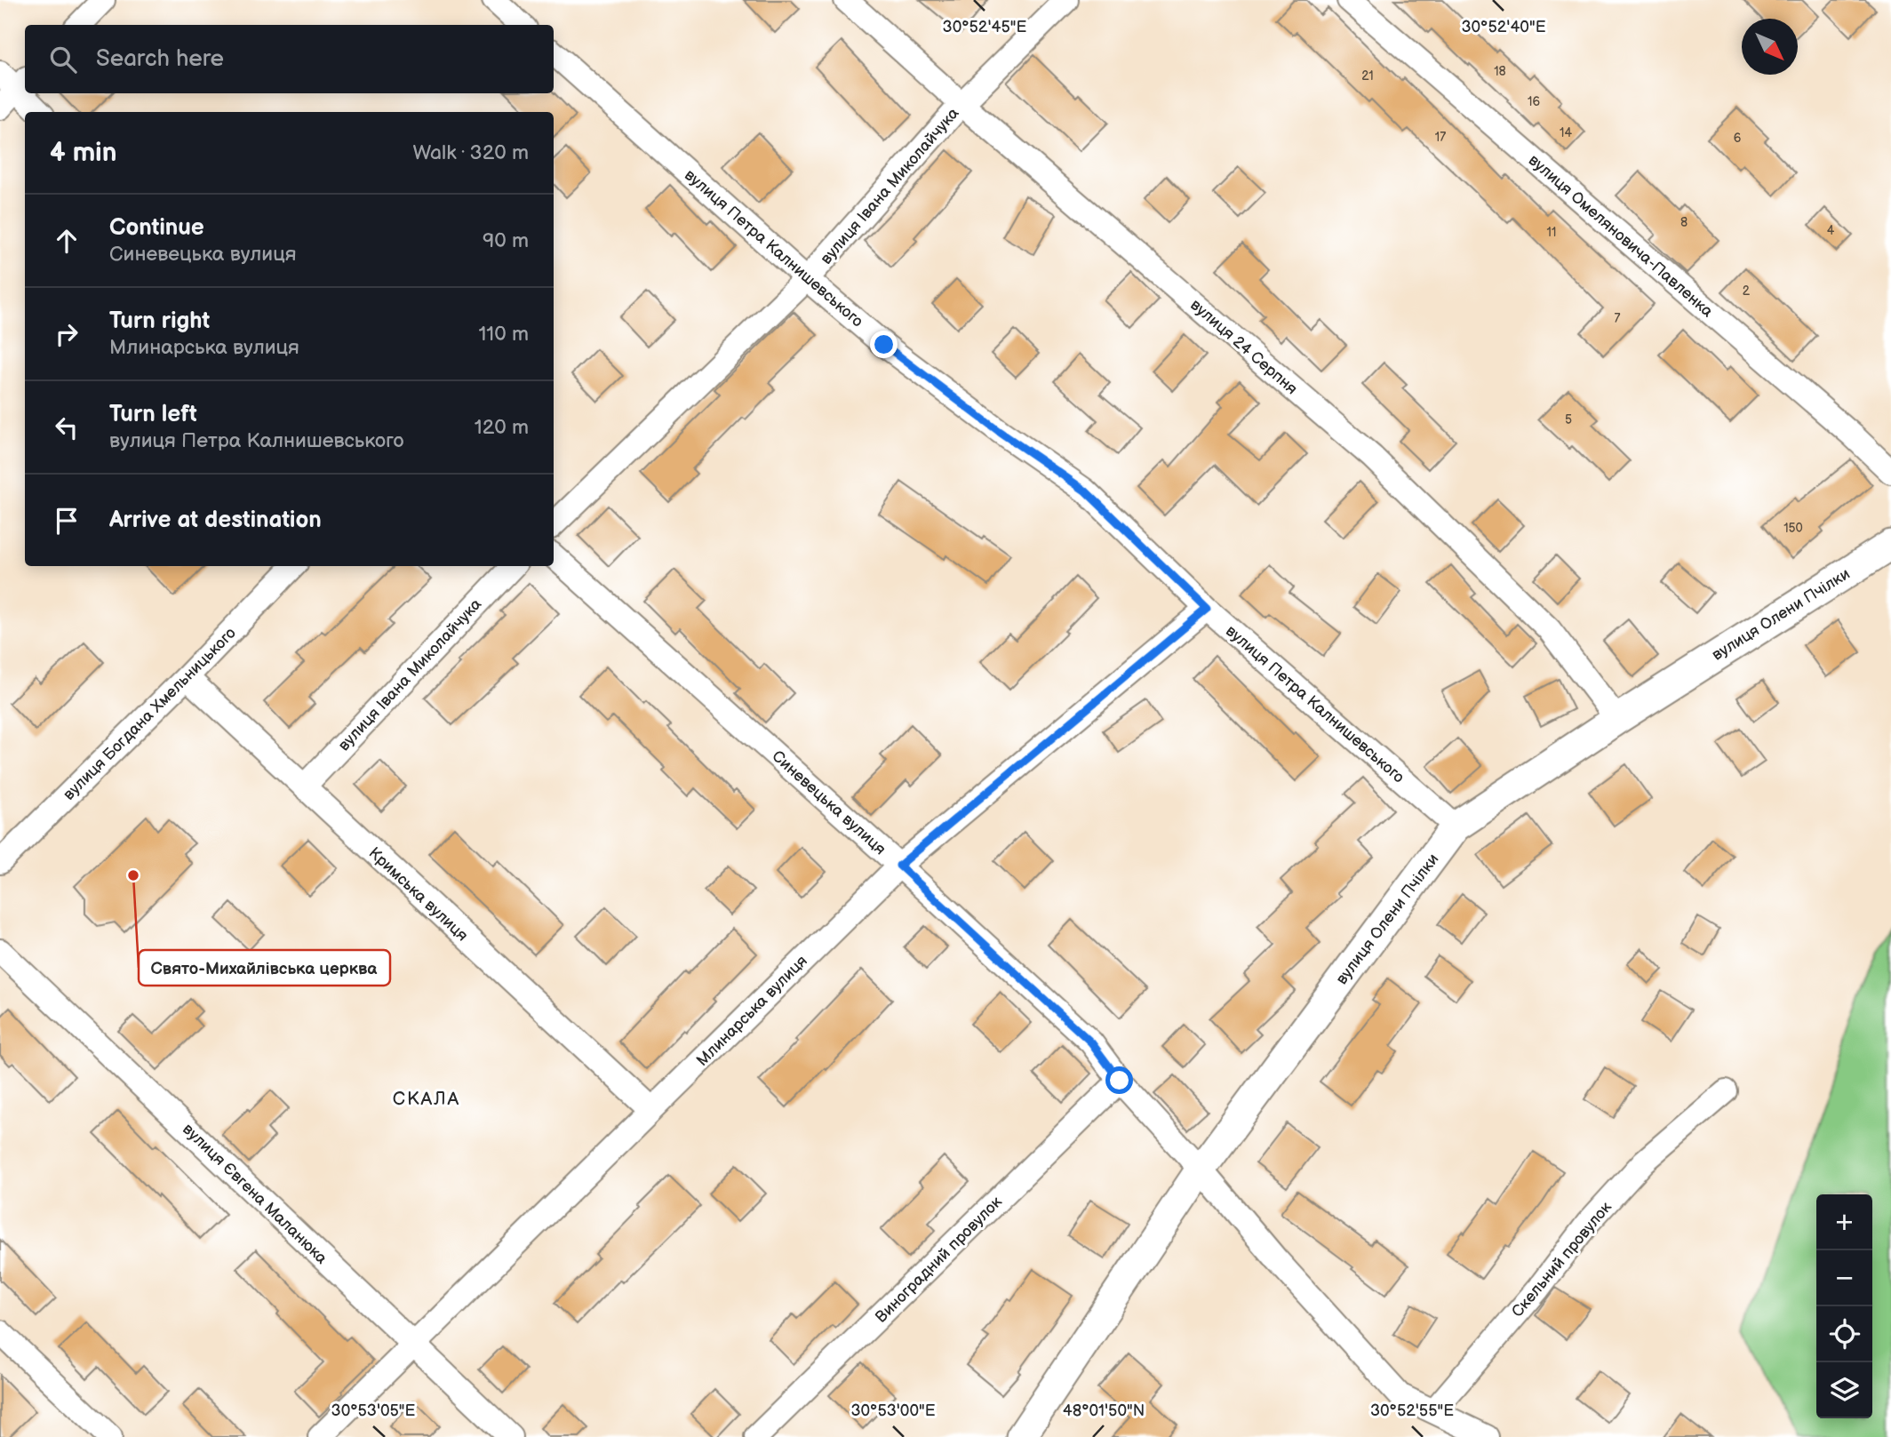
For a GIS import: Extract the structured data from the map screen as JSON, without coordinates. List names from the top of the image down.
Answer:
{
  "streets": {
    "street": [
      "вулиця Івана Миколайчука",
      "вулиця Омеляновича-Павленка",
      "вулиця Петра Калнишевського",
      "вулиця 24 Серпня",
      "вулиця Олени Пчілки",
      "вулиця Богдана Хмельницького",
      "Синевецька вулиця",
      "Кримська вулиця",
      "Млинарська вулиця",
      "вулиця Євгена Маланюка",
      "Виноградний провулок",
      "Скельний провулок"
    ]
  },
  "crossings": [
    ["вулиця Івана Миколайчука", "вулиця Петра Калнишевського"],
    ["вулиця Івана Миколайчука", "вулиця 24 Серпня"],
    ["вулиця Івана Миколайчука", "Кримська вулиця"],
    ["вулиця Петра Калнишевського", "вулиця Олени Пчілки"],
    ["вулиця Петра Калнишевського", "Млинарська вулиця"],
    ["вулиця 24 Серпня", "вулиця Олени Пчілки"],
    ["вулиця Олени Пчілки", "Синевецька вулиця"],
    ["вулиця Богдана Хмельницького", "Кримська вулиця"],
    ["Синевецька вулиця", "Млинарська вулиця"],
    ["Синевецька вулиця", "Виноградний провулок"],
    ["Кримська вулиця", "Млинарська вулиця"],
    ["Млинарська вулиця", "вулиця Євгена Маланюка"]
  ],
  "districts": ["СКАЛА"],
  "places": ["Свято-Михайлівська церква"],
  "house_numbers": [
    "18",
    "21",
    "16",
    "14",
    "17",
    "6",
    "8",
    "4",
    "11",
    "2",
    "7",
    "5",
    "150"
  ],
  "north": "bottom right",
  "page": {
    "search": "Search here",
    "heading": ["4 min", "Walk · 320 m"],
    "list": [
      ["Continue", "Синевецька вулиця", "90 m"],
      ["Turn right", "Млинарська вулиця", "110 m"],
      ["Turn left", "вулиця Петра Калнишевського", "120 m"],
      "Arrive at destination"
    ],
    "map_buttons": ["+", "−"]
  },
  "coordinates": [
    "30°52'45\"E",
    "30°52'40\"E",
    "48°01'50\"N",
    "30°53'05\"E",
    "30°53'00\"E",
    "30°52'55\"E"
  ]
}
